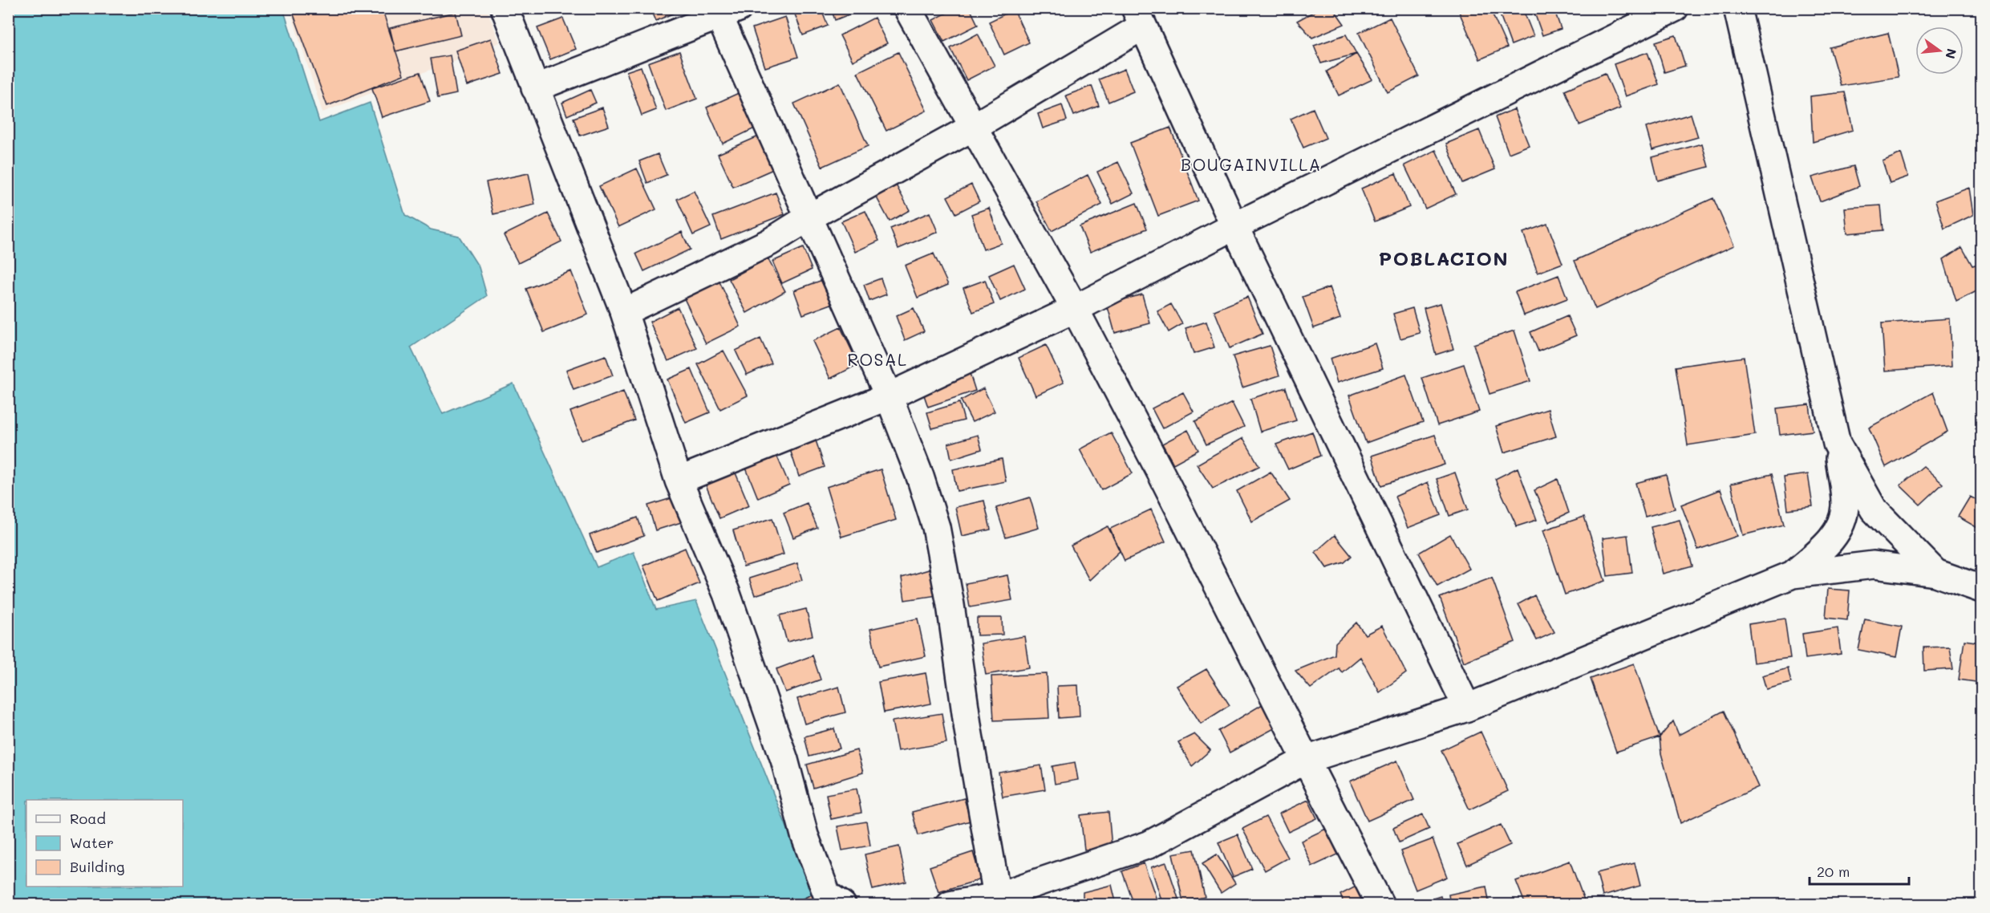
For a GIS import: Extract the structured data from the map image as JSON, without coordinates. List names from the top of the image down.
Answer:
{
  "districts": ["BOUGAINVILLA", "POBLACION", "ROSAL"],
  "legend": ["Road", "Water", "Building"],
  "scale_bar": "20 m",
  "north": "right"
}
